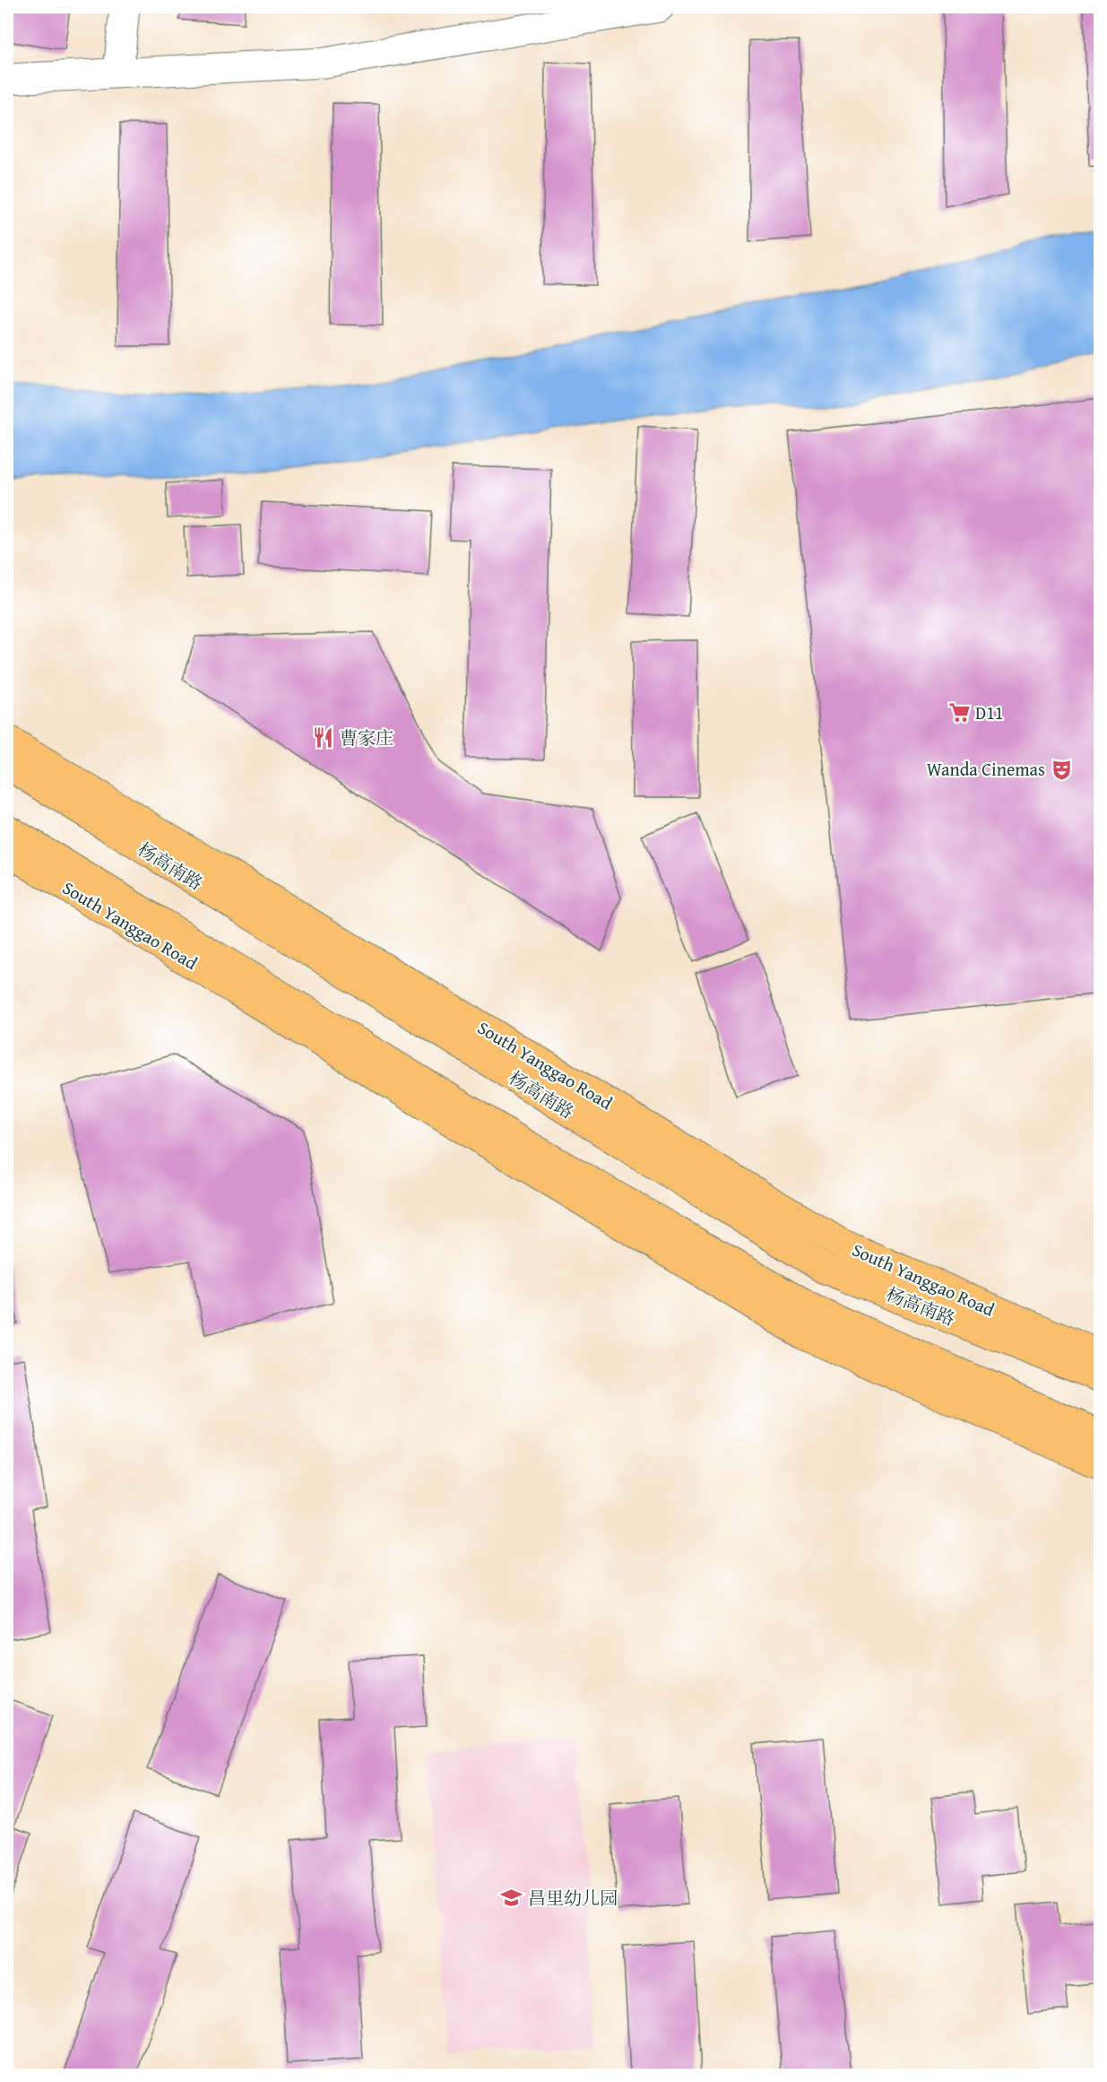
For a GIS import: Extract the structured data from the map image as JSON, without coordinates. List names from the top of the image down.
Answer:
{
  "streets": {
    "main road": ["杨高南路", "South Yanggao Road"]
  },
  "places": {
    "supermarket": ["D11"],
    "restaurant": ["曹家庄"],
    "theatre": ["Wanda Cinemas"],
    "school or university": ["昌里幼儿园"]
  }
}
